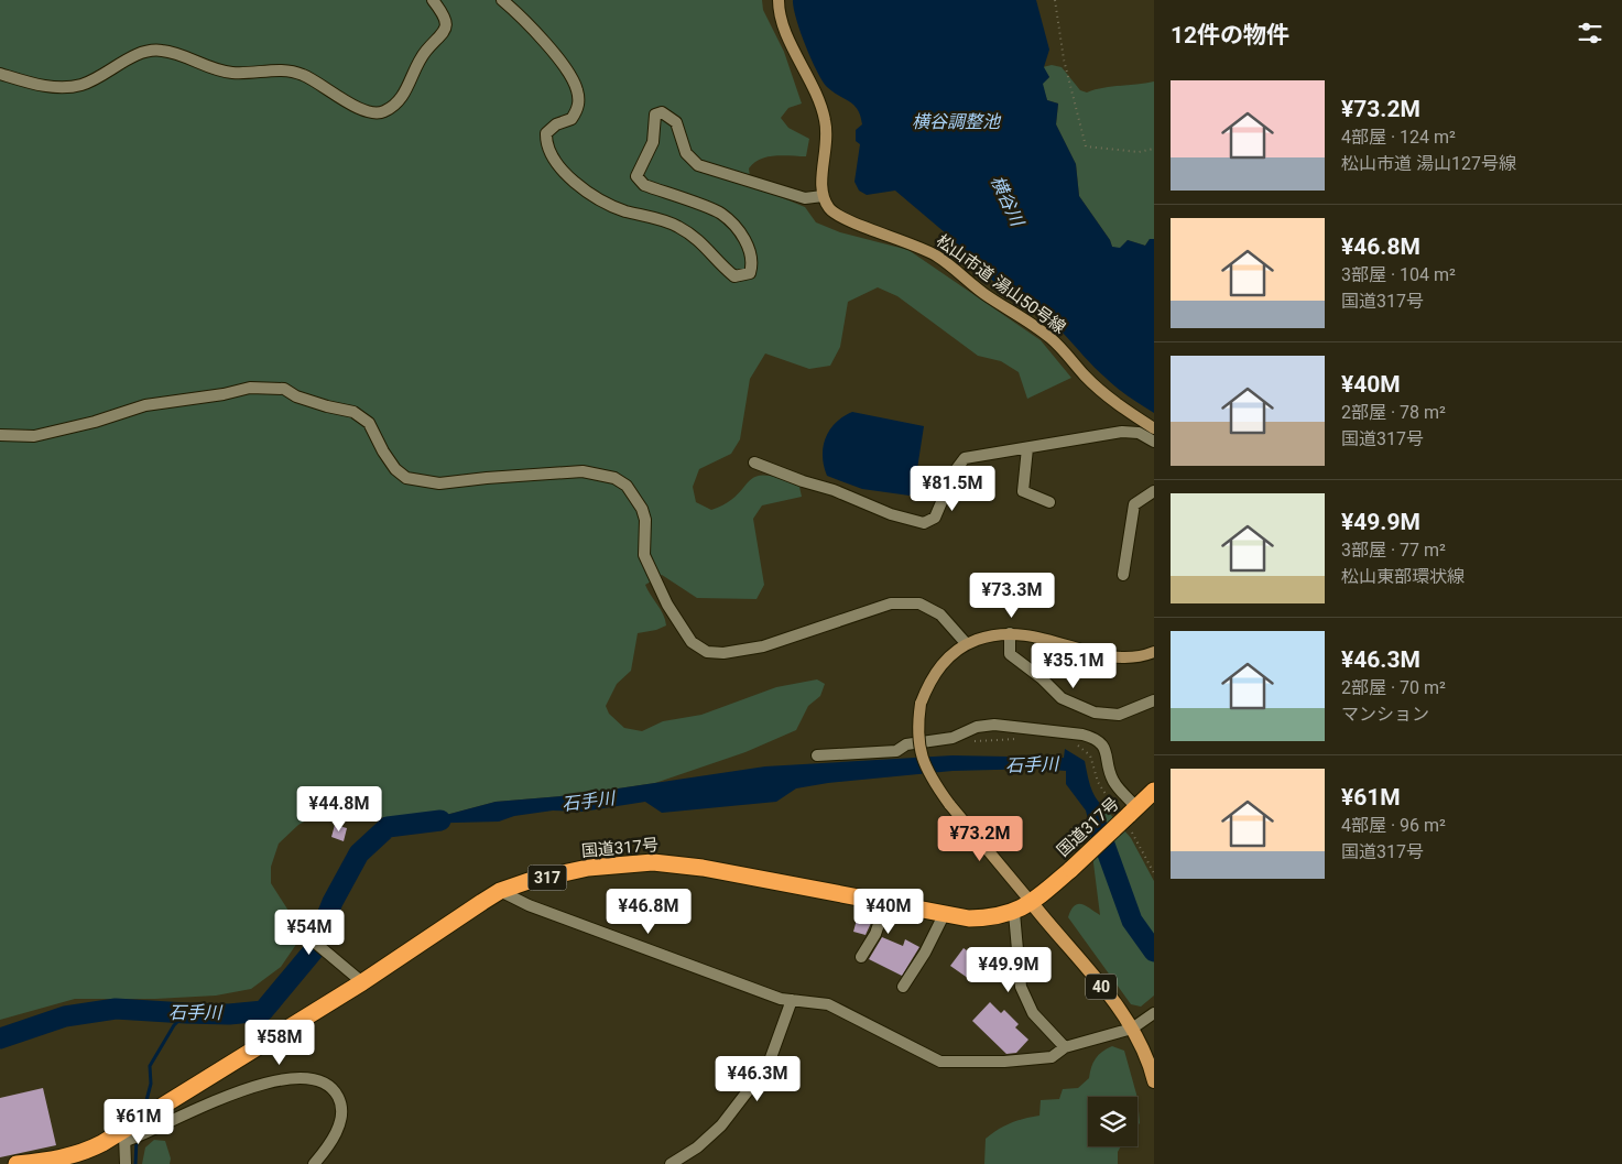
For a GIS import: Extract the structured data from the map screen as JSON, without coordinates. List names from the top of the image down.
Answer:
{
  "streets": {
    "highway": ["国道317号", "317"],
    "main road": ["40"],
    "street": ["松山市道 湯山50号線"]
  },
  "crossings": [
    ["国道317号", "40"]
  ],
  "water": ["横谷調整池", "横谷川", "石手川"],
  "page": {
    "heading": "12件の物件",
    "list": [
      {
        "name": "¥73.2M",
        "note": "4部屋 · 124 m² · 松山市道 湯山127号線"
      },
      {
        "name": "¥46.8M",
        "note": "3部屋 · 104 m² · 国道317号"
      },
      {
        "name": "¥40M",
        "note": "2部屋 · 78 m² · 国道317号"
      },
      {
        "name": "¥49.9M",
        "note": "3部屋 · 77 m² · 松山東部環状線"
      },
      {
        "name": "¥46.3M",
        "note": "2部屋 · 70 m² · マンション"
      },
      {
        "name": "¥61M",
        "note": "4部屋 · 96 m² · 国道317号"
      }
    ],
    "price": [
      "¥81.5M",
      "¥73.3M",
      "¥35.1M",
      "¥44.8M",
      "¥73.2M",
      "¥46.8M",
      "¥40M",
      "¥54M",
      "¥49.9M",
      "¥58M",
      "¥46.3M",
      "¥61M"
    ]
  }
}
